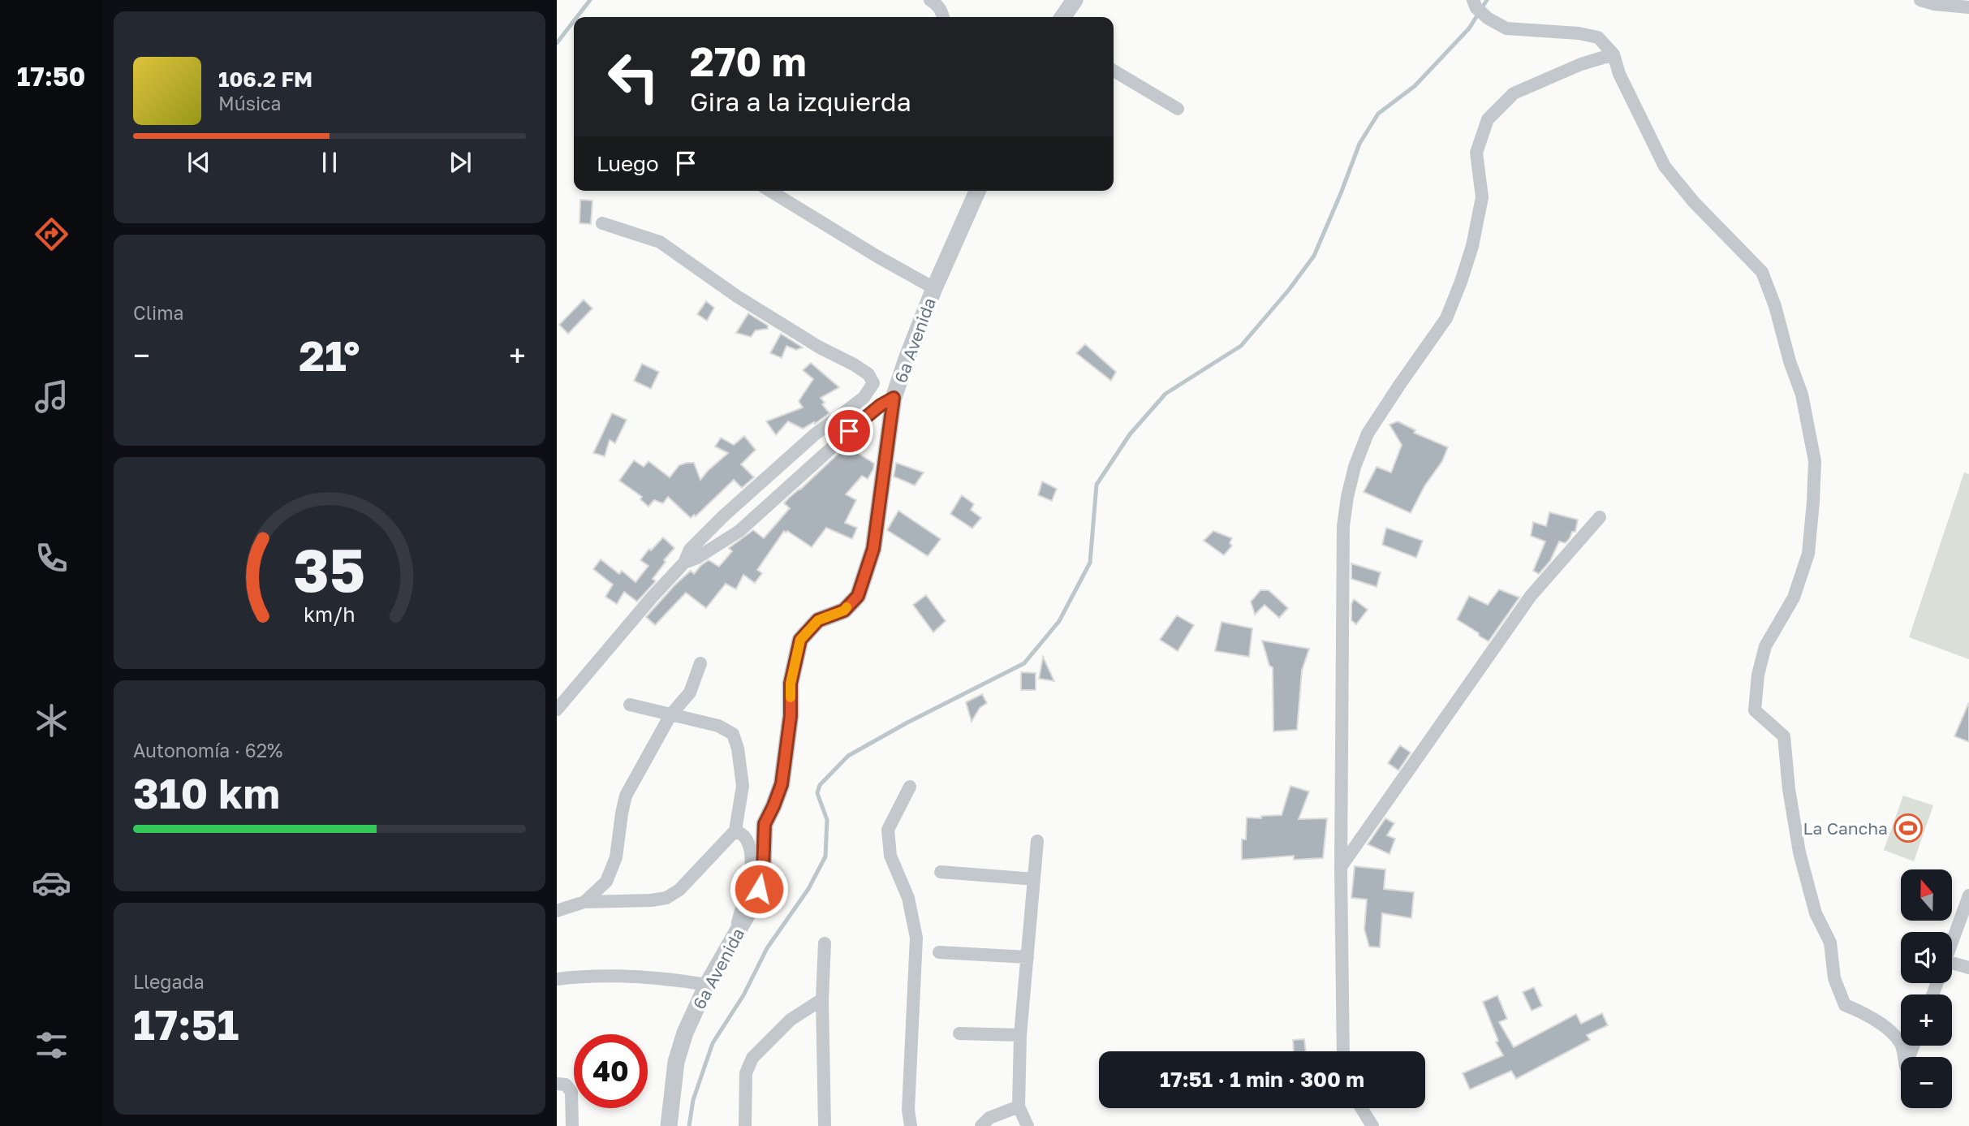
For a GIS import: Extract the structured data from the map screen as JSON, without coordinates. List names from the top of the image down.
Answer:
{
  "streets": {
    "street": ["6a Avenida"]
  },
  "places": {
    "sports": ["La Cancha"]
  },
  "north": "top",
  "page": {
    "tabs": "17:50",
    "turn": ["270 m", "Gira a la izquierda"],
    "song": ["106.2 FM", "Música"],
    "then": "Luego",
    "tile": [
      "Clima",
      ["Autonomía · 62%", "310 km"],
      ["Llegada", "17:51"]
    ],
    "heat": ["−", "21°", "+"],
    "map_buttons": ["+", "−"],
    "limit": "40",
    "trip": "17:51 · 1 min · 300 m",
    "gauge": ["35", "km/h"]
  }
}
